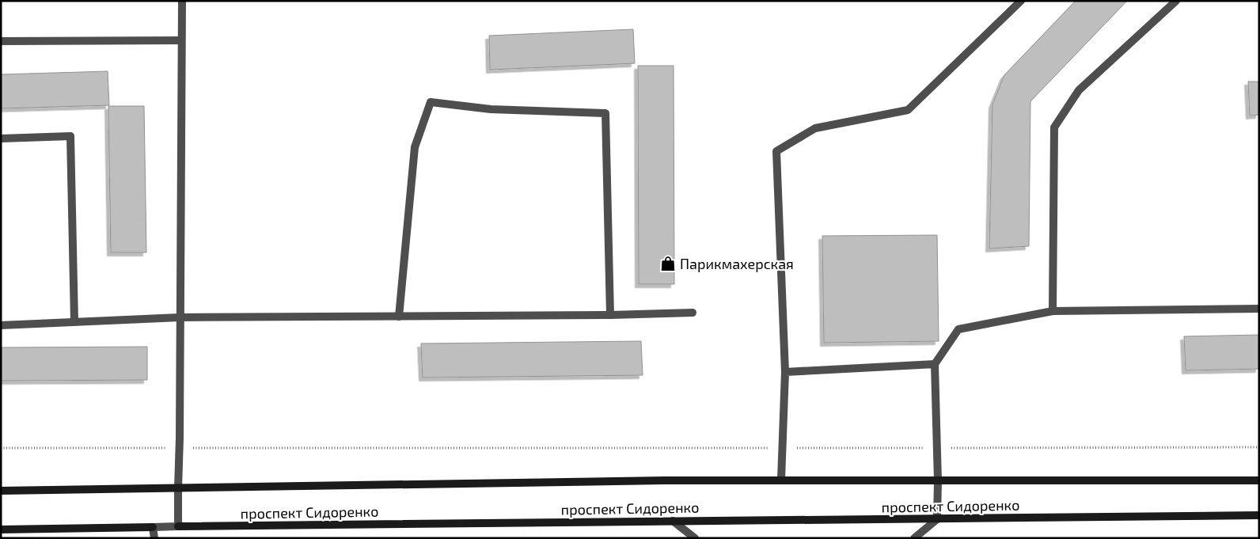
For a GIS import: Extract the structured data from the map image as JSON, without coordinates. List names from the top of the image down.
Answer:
{
  "streets": {
    "main road": ["проспект Сидоренко"]
  },
  "places": {
    "shop": ["Парикмахерская"]
  }
}
